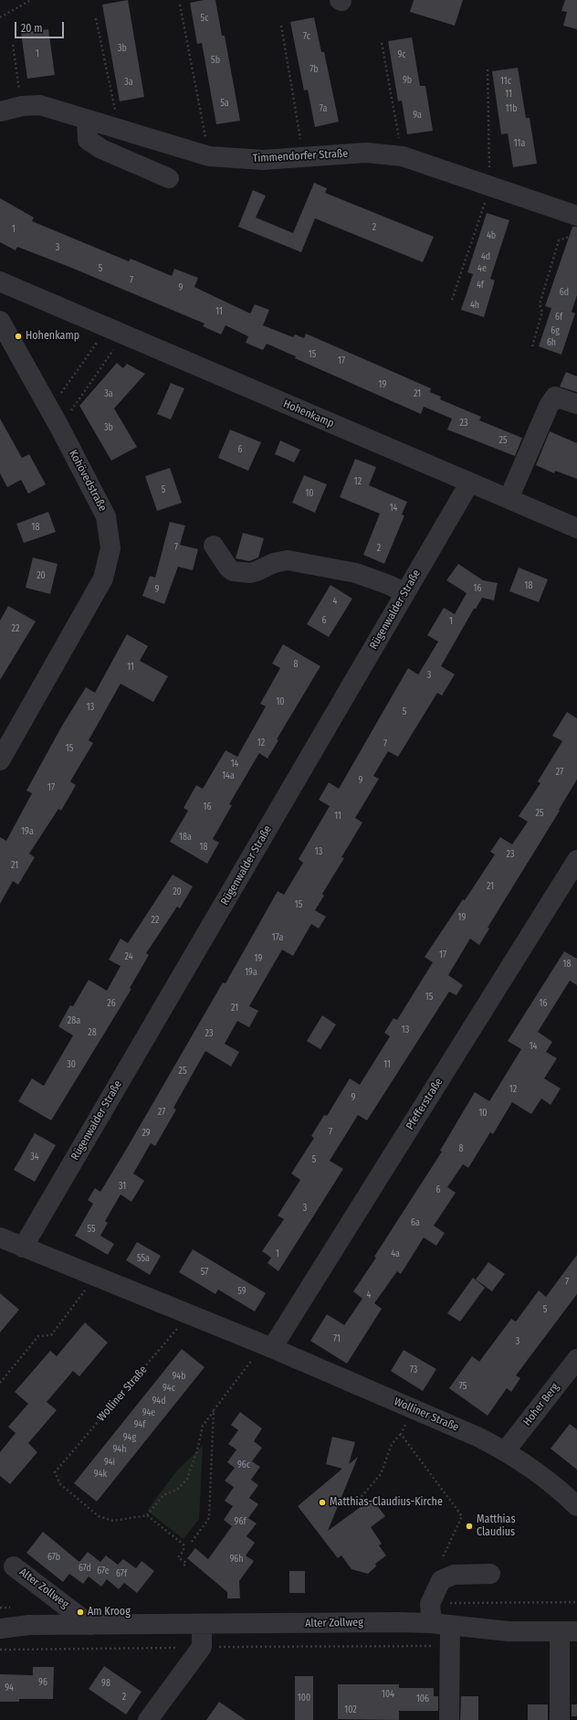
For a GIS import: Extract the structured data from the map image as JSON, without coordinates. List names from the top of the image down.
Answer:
{
  "streets": {
    "street": [
      "Timmendorfer Straße",
      "Hohenkamp",
      "Kohövedstraße",
      "Rügenwalder Straße",
      "Pfefferstraße",
      "Wolliner Straße",
      "Hoher Berg",
      "Alter Zollweg"
    ]
  },
  "crossings": [
    ["Hohenkamp", "Rügenwalder Straße"],
    ["Rügenwalder Straße", "Wolliner Straße"],
    ["Pfefferstraße", "Wolliner Straße"],
    ["Wolliner Straße", "Hoher Berg"]
  ],
  "places": [
    "Hohenkamp",
    "Matthias-Claudius-Kirche",
    "Matthias Claudius",
    "Am Kroog"
  ],
  "house_numbers": [
    "5c",
    "7c",
    "3b",
    "1",
    "9c",
    "5b",
    "7b",
    "9b",
    "11c",
    "3a",
    "11",
    "5a",
    "7a",
    "11b",
    "9a",
    "11a",
    "2",
    "1",
    "4b",
    "3",
    "4d",
    "5",
    "4e",
    "7",
    "4f",
    "9",
    "6d",
    "4h",
    "11",
    "6f",
    "6g",
    "6h",
    "15",
    "17",
    "19",
    "3a",
    "21",
    "23",
    "3b",
    "25",
    "6",
    "12",
    "5",
    "10",
    "14",
    "18",
    "7",
    "2",
    "20",
    "18",
    "16",
    "9",
    "4",
    "6",
    "1",
    "22",
    "8",
    "11",
    "3",
    "10",
    "13",
    "5",
    "12",
    "7",
    "15",
    "14",
    "27",
    "14a",
    "9",
    "17",
    "16",
    "25",
    "11",
    "19a",
    "18a",
    "18",
    "13",
    "23",
    "21",
    "21",
    "20",
    "15",
    "19",
    "22",
    "17a",
    "17",
    "24",
    "19",
    "18",
    "19a",
    "15",
    "26",
    "16",
    "21",
    "28a",
    "13",
    "28",
    "23",
    "14",
    "30",
    "11",
    "25",
    "12",
    "9",
    "27",
    "10",
    "7",
    "29",
    "8",
    "34",
    "5",
    "31",
    "6",
    "3",
    "6a",
    "55",
    "1",
    "4a",
    "55a",
    "57",
    "7",
    "59",
    "4",
    "5",
    "71",
    "3",
    "73",
    "94b",
    "75",
    "94c",
    "94d",
    "94e",
    "94f",
    "94g",
    "94h",
    "94i",
    "96c",
    "94k",
    "96f",
    "67b",
    "96h",
    "67d",
    "67e",
    "67f",
    "96",
    "98",
    "94",
    "104",
    "2",
    "100",
    "106",
    "102"
  ],
  "scale_bar": "20 m"
}
